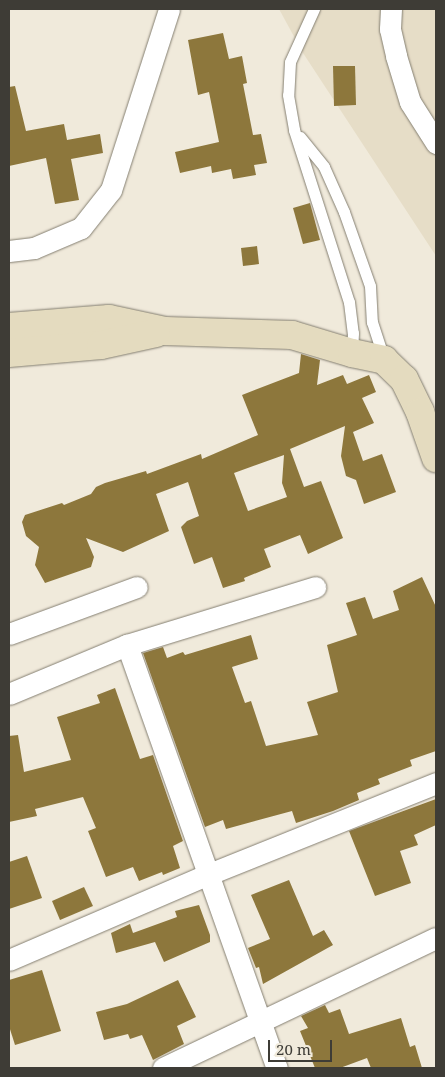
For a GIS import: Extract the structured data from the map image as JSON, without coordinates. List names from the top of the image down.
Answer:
{
  "scale_bar": "20 m"
}
